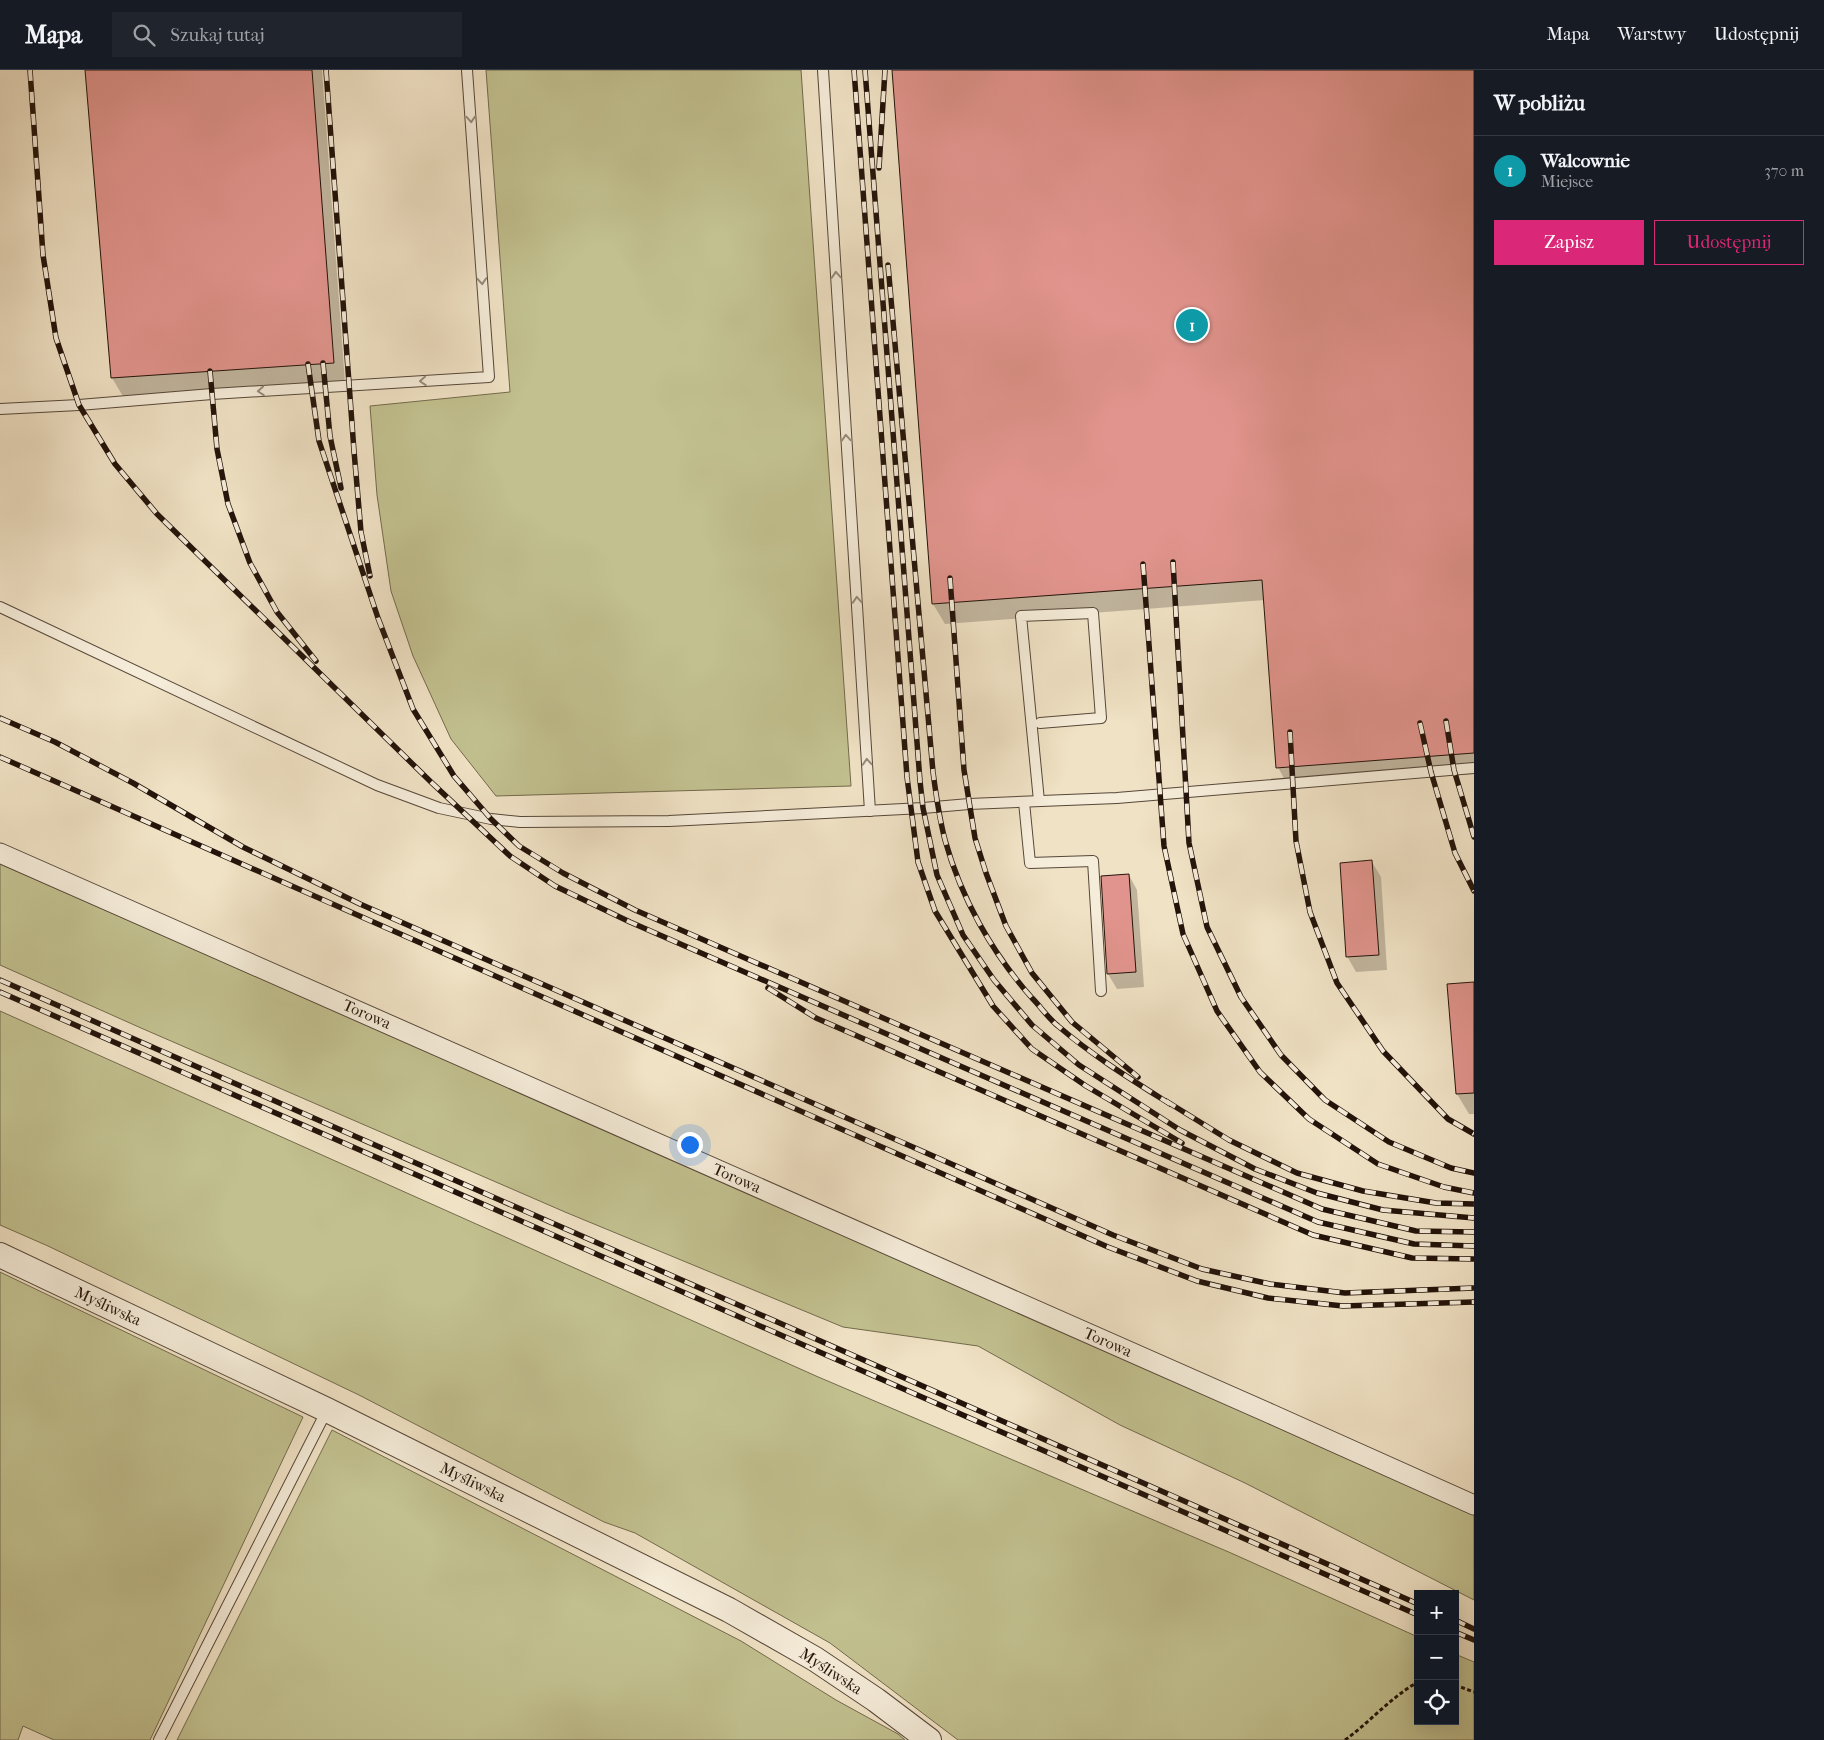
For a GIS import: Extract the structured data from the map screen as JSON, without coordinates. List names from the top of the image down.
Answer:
{
  "streets": {
    "street": ["Torowa", "Myśliwska"]
  },
  "page": {
    "header": "Mapa",
    "search": "Szukaj tutaj",
    "nav": ["Mapa", "Warstwy", "Udostępnij"],
    "heading": "W pobliżu",
    "list": [
      {
        "mark": "1",
        "name": "Walcownie",
        "note": "Miejsce",
        "value": "370 m"
      }
    ],
    "buttons": ["Zapisz", "Udostępnij"],
    "pins": "1",
    "map_buttons": ["+", "−"]
  }
}
